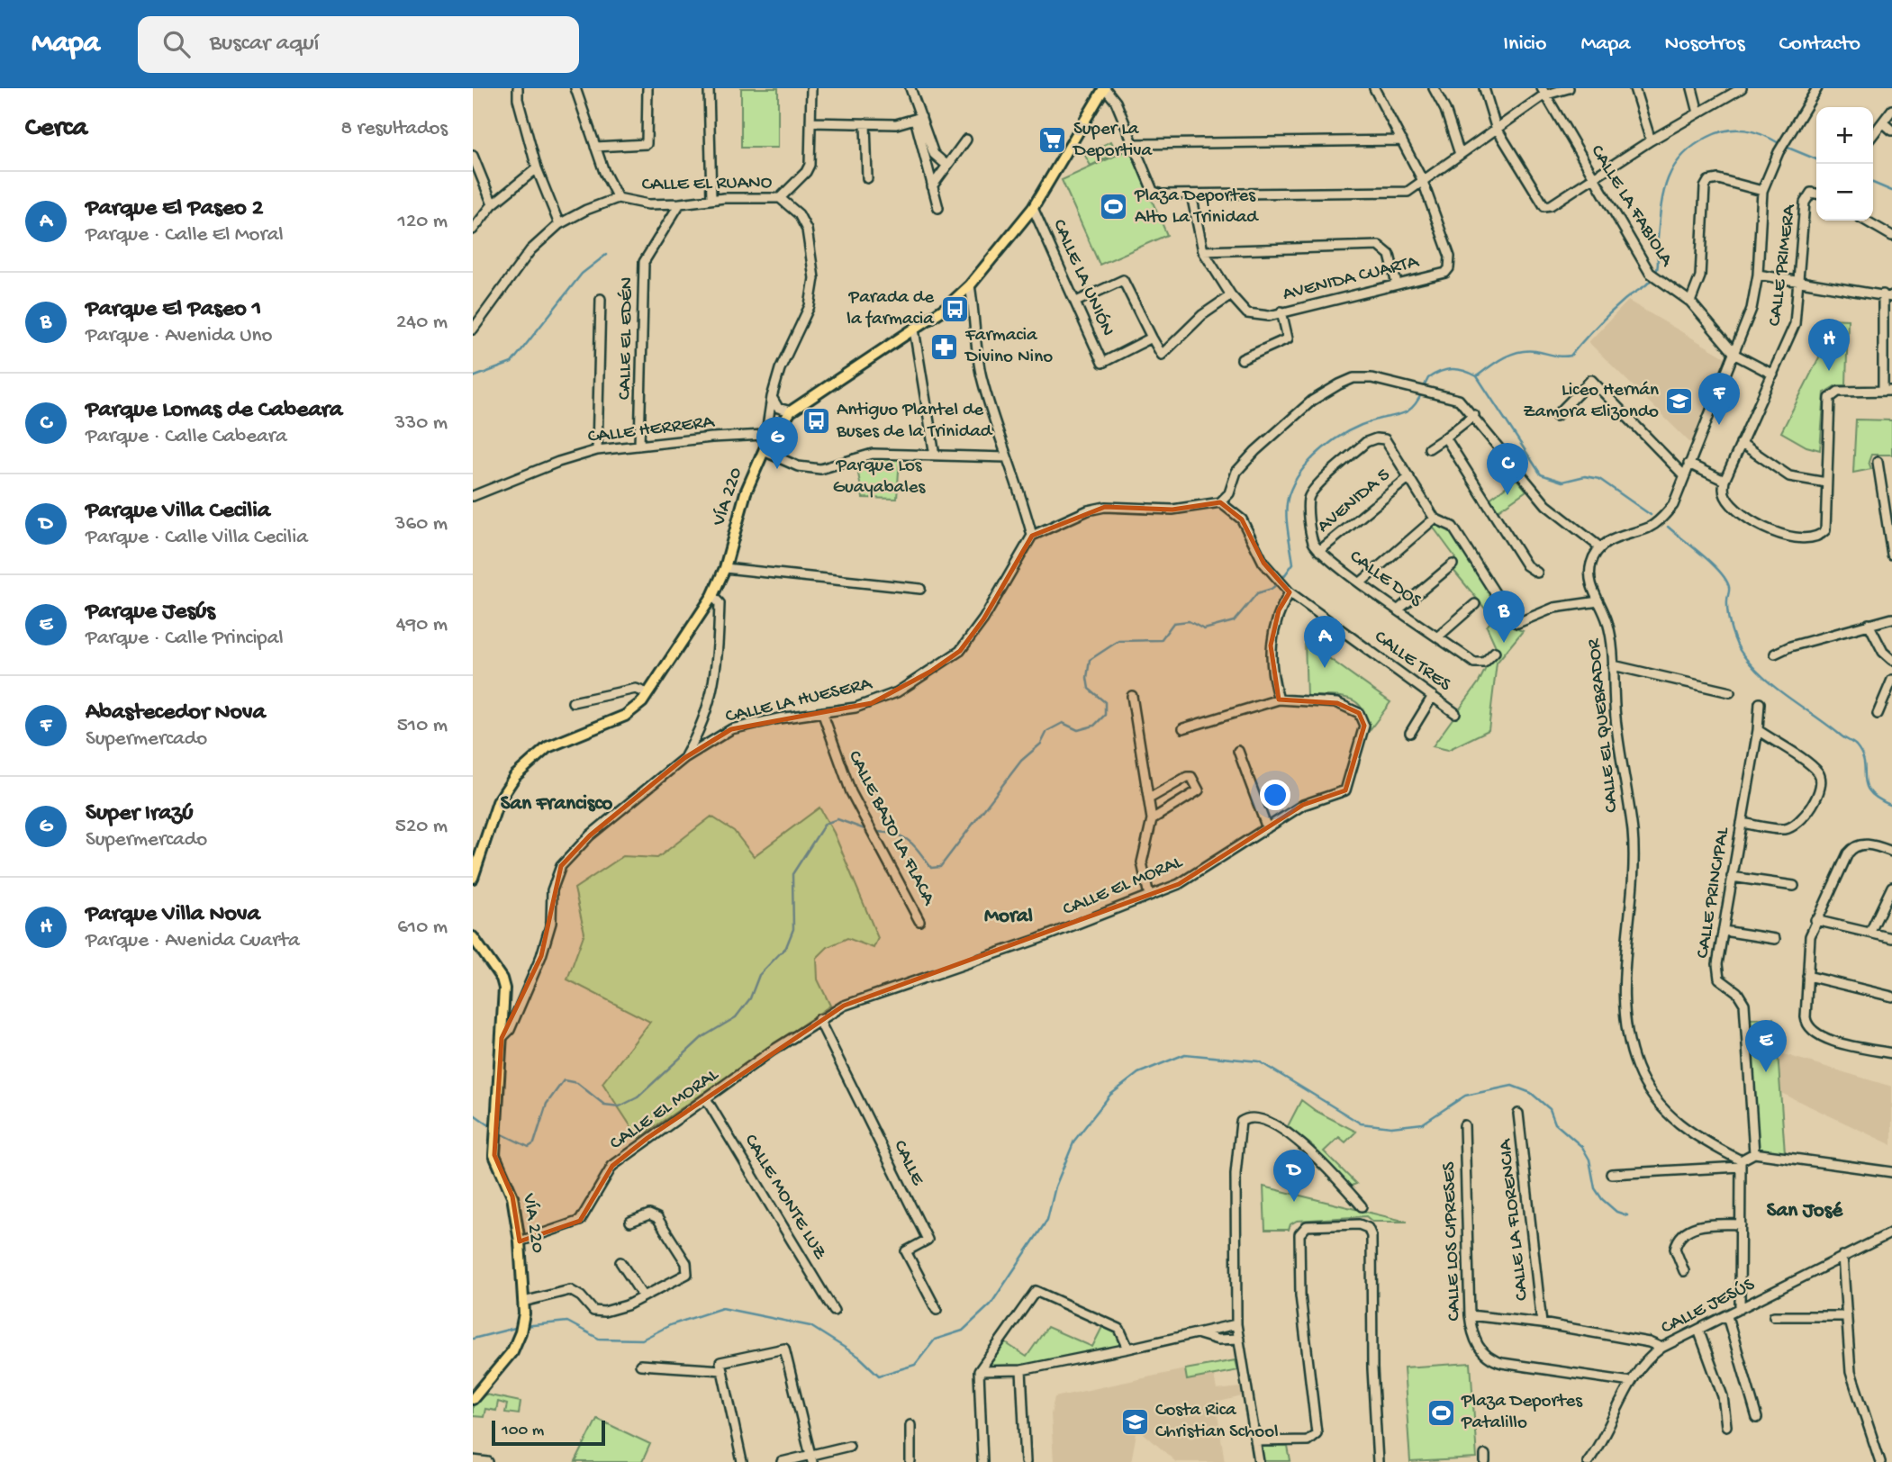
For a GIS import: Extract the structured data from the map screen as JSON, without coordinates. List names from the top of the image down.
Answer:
{
  "streets": {
    "main road": ["VÍA 220"],
    "street": [
      "CALLE EL RUANO",
      "CALLE LA FABIOLA",
      "CALLE PRIMERA",
      "CALLE LA UNIÓN",
      "AVENIDA CUARTA",
      "CALLE EL EDÉN",
      "CALLE HERRERA",
      "AVENIDA 5",
      "CALLE DOS",
      "CALLE TRES",
      "CALLE LA HUESERA",
      "CALLE EL QUEBRADOR",
      "CALLE BAJO LA FLACA",
      "CALLE EL MORAL",
      "CALLE PRINCIPAL",
      "CALLE",
      "CALLE MONTE LUZ",
      "CALLE LA FLORENCIA",
      "CALLE LOS CIPRESES",
      "CALLE JESÚS"
    ]
  },
  "crossings": [
    ["CALLE EL RUANO", "CALLE EL EDÉN"],
    ["CALLE EL RUANO", "CALLE HERRERA"],
    ["CALLE EL RUANO", "VÍA 220"],
    ["CALLE LA UNIÓN", "VÍA 220"],
    ["CALLE EL EDÉN", "CALLE HERRERA"],
    ["VÍA 220", "CALLE LA HUESERA"],
    ["VÍA 220", "CALLE EL MORAL"],
    ["AVENIDA 5", "CALLE DOS"],
    ["CALLE LA HUESERA", "CALLE BAJO LA FLACA"],
    ["CALLE EL MORAL", "CALLE"],
    ["CALLE EL MORAL", "CALLE MONTE LUZ"],
    ["CALLE LOS CIPRESES", "CALLE JESÚS"]
  ],
  "districts": ["San Francisco", "Moral", "San José"],
  "parks": ["Parque Los Guayabales"],
  "places": {
    "supermarket": ["Super La Deportiva"],
    "sports": ["Plaza Deportes Alto La Trinidad", "Plaza Deportes Patalillo"],
    "bus stop": ["Parada de la farmacia", "Antiguo Plantel de Buses de la Trinidad"],
    "pharmacy": ["Farmacia Divino Nino"],
    "school or university": ["Liceo Hernán Zamora Elizondo", "Costa Rica Christian School"]
  },
  "scale_bar": "100 m",
  "page": {
    "header": "Mapa",
    "search": "Buscar aquí",
    "nav": [
      "Inicio",
      "Mapa",
      "Nosotros",
      "Contacto"
    ],
    "heading": ["Cerca", "8 resultados"],
    "map_buttons": ["+", "−"],
    "list": [
      {
        "mark": "A",
        "name": "Parque El Paseo 2",
        "note": "Parque · Calle El Moral",
        "value": "120 m"
      },
      {
        "mark": "B",
        "name": "Parque El Paseo 1",
        "note": "Parque · Avenida Uno",
        "value": "240 m"
      },
      {
        "mark": "C",
        "name": "Parque Lomas de Cabeara",
        "note": "Parque · Calle Cabeara",
        "value": "330 m"
      },
      {
        "mark": "D",
        "name": "Parque Villa Cecilia",
        "note": "Parque · Calle Villa Cecilia",
        "value": "360 m"
      },
      {
        "mark": "E",
        "name": "Parque Jesús",
        "note": "Parque · Calle Principal",
        "value": "490 m"
      },
      {
        "mark": "F",
        "name": "Abastecedor Nova",
        "note": "Supermercado",
        "value": "510 m"
      },
      {
        "mark": "G",
        "name": "Super Irazú",
        "note": "Supermercado",
        "value": "520 m"
      },
      {
        "mark": "H",
        "name": "Parque Villa Nova",
        "note": "Parque · Avenida Cuarta",
        "value": "610 m"
      }
    ],
    "pins": [
      "H",
      "F",
      "G",
      "C",
      "B",
      "A",
      "E",
      "D"
    ],
    "scale": "100 m"
  }
}
